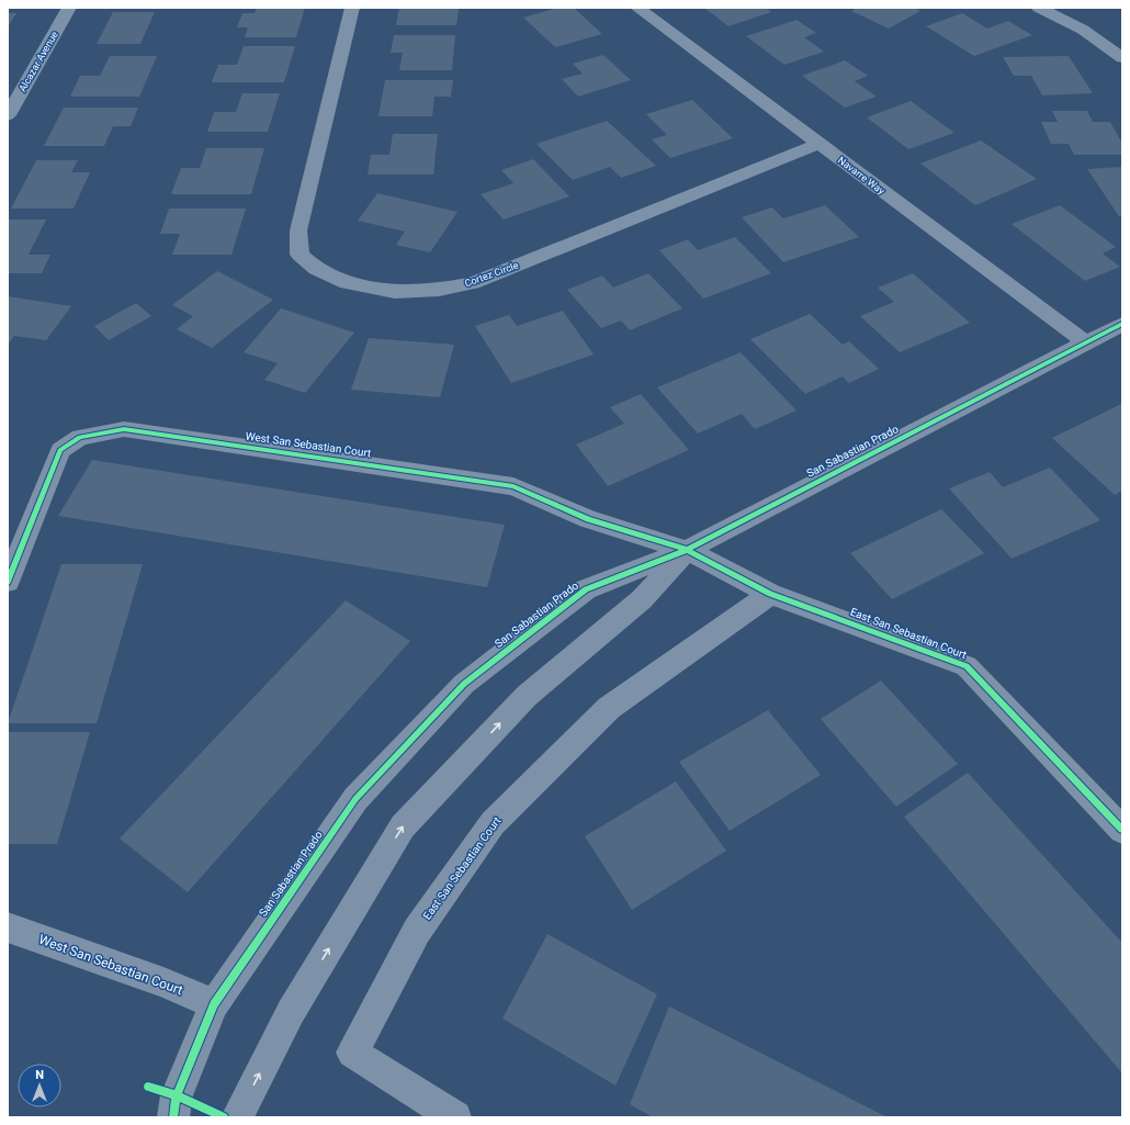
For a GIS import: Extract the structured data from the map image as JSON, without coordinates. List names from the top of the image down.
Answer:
{
  "streets": {
    "street": [
      "Alcazar Avenue",
      "Navarre Way",
      "Cortez Circle",
      "West San Sebastian Court",
      "San Sabastian Prado",
      "East San Sebastian Court"
    ]
  },
  "crossings": [
    ["Navarre Way", "Cortez Circle"],
    ["Navarre Way", "San Sabastian Prado"],
    ["West San Sebastian Court", "San Sabastian Prado"],
    ["West San Sebastian Court", "East San Sebastian Court"],
    ["San Sabastian Prado", "East San Sebastian Court"]
  ],
  "north": "top"
}
